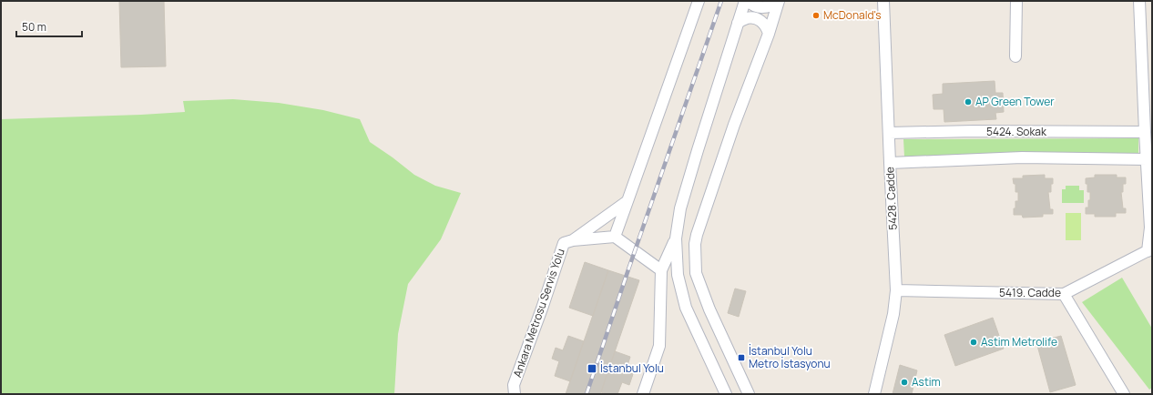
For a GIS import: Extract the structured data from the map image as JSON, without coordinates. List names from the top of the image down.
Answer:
{
  "streets": {
    "street": [
      "5424. Sokak",
      "5428. Cadde",
      "5419. Cadde",
      "Ankara Metrosu Servis Yolu"
    ]
  },
  "crossings": [
    ["5424. Sokak", "5428. Cadde"],
    ["5428. Cadde", "5419. Cadde"]
  ],
  "places": {
    "other": [
      "McDonald's",
      "AP Green Tower",
      "Astim Metrolife",
      "Astim"
    ],
    "transit": ["İstanbul Yolu Metro İstasyonu", "İstanbul Yolu"]
  },
  "scale_bar": "50 m"
}
